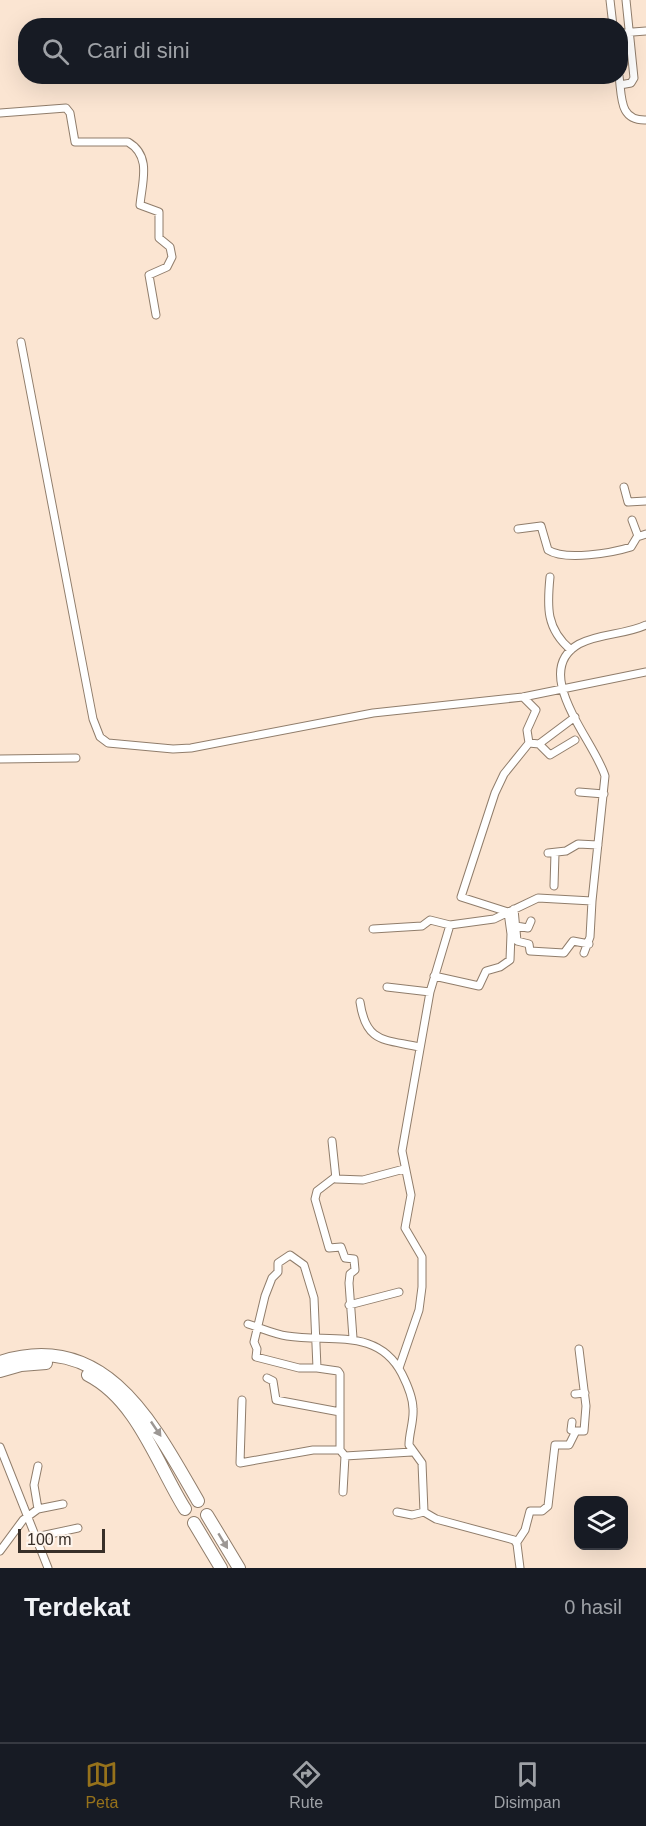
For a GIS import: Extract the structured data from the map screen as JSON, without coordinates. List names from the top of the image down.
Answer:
{
  "scale_bar": "100 m",
  "page": {
    "search": "Cari di sini",
    "scale": "100 m",
    "heading": ["Terdekat", "0 hasil"],
    "nav": ["Peta", "Rute", "Disimpan"]
  }
}
